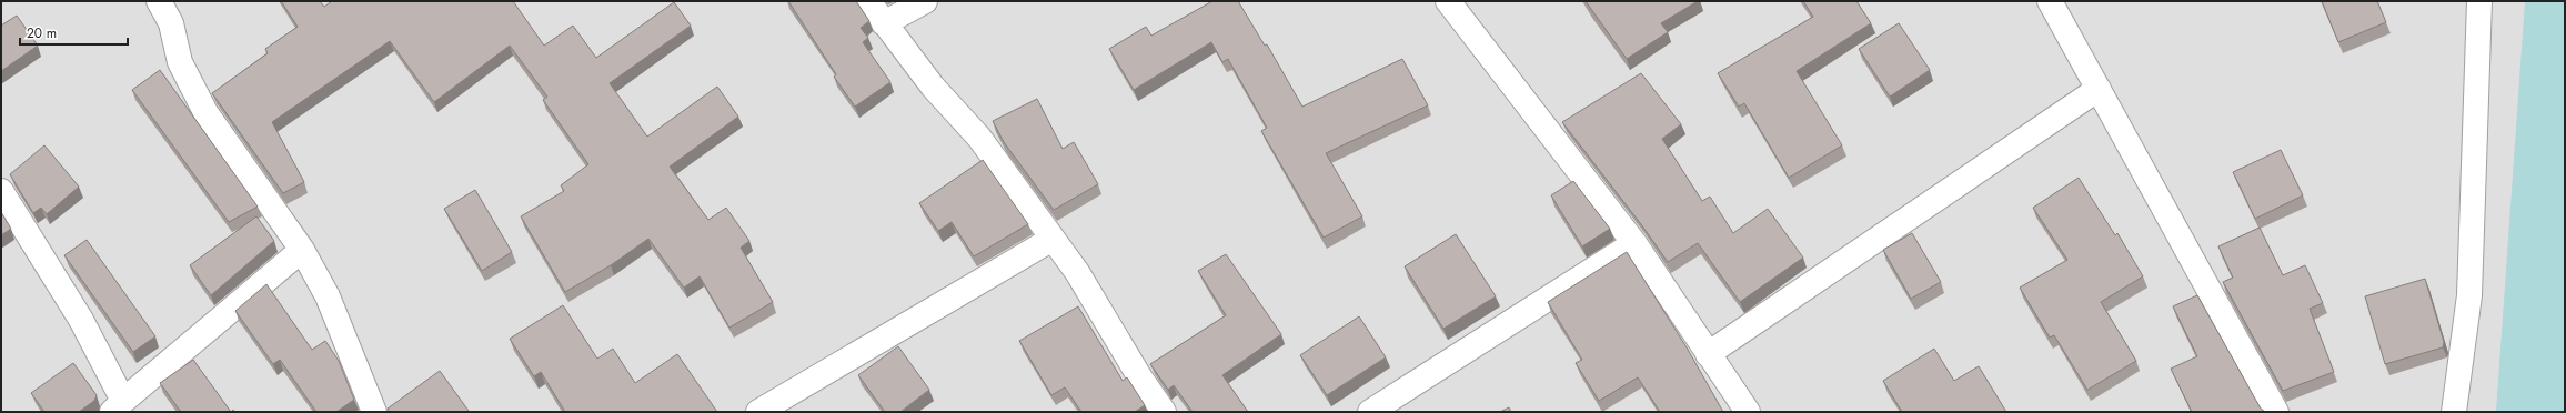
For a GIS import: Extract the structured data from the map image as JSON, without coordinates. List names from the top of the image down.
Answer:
{
  "scale_bar": "20 m"
}
